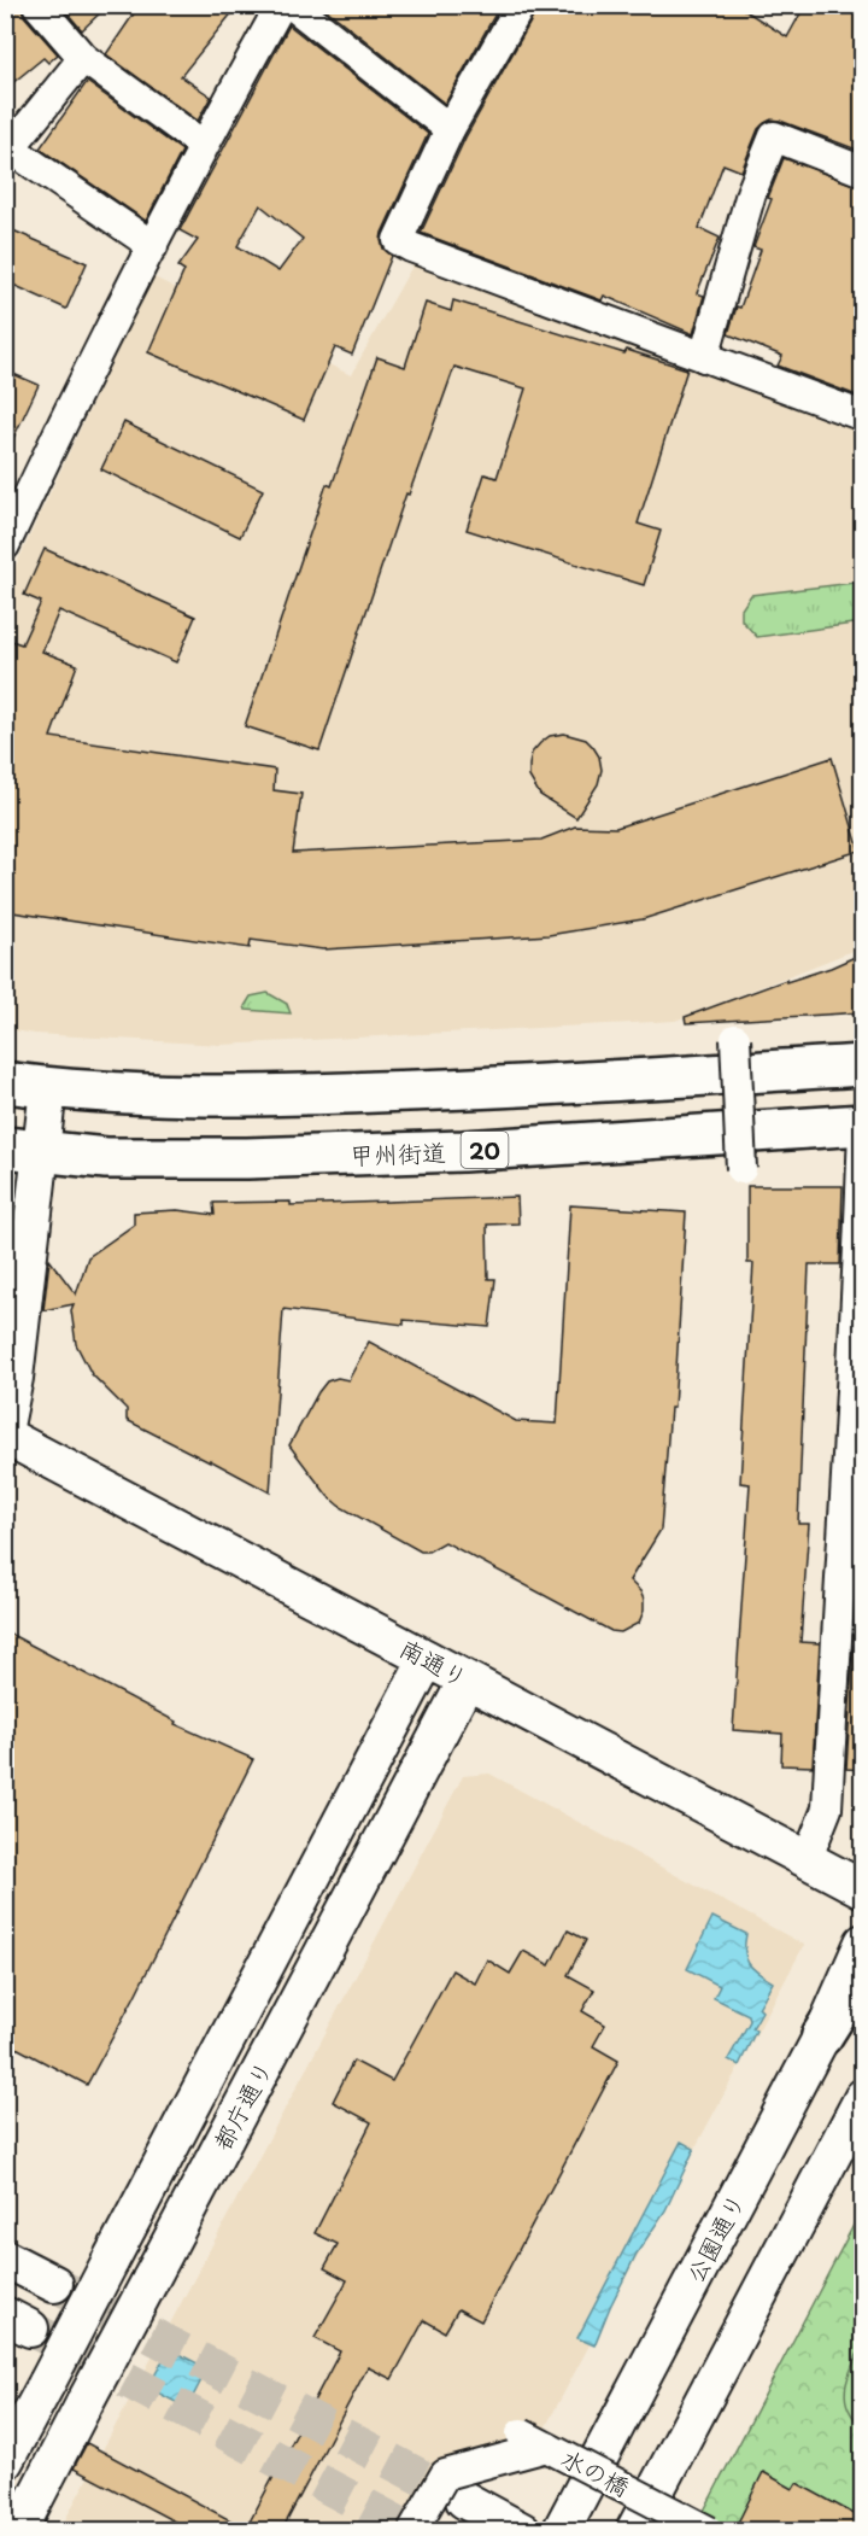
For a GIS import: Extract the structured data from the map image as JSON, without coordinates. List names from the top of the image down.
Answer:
{
  "streets": {
    "highway": ["20", "甲州街道"],
    "main road": ["南通り", "都庁通り", "公園通り"],
    "street": ["水の橋"]
  },
  "crossings": [
    ["南通り", "都庁通り"]
  ]
}
